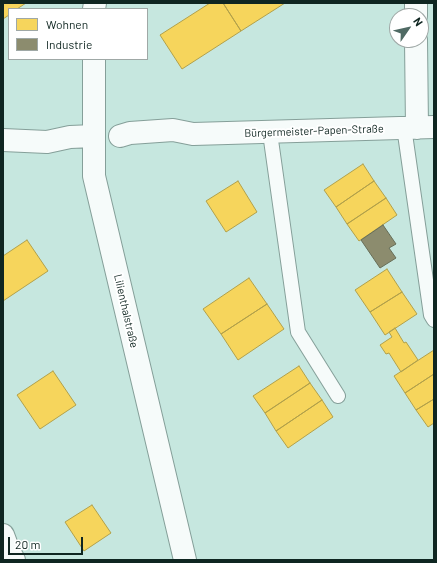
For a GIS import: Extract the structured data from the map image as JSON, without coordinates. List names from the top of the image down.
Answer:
{
  "streets": {
    "street": ["Bürgermeister-Papen-Straße", "Lilienthalstraße"]
  },
  "crossings": [
    ["Bürgermeister-Papen-Straße", "Lilienthalstraße"]
  ],
  "legend": ["Wohnen", "Industrie"],
  "scale_bar": "20 m",
  "north": "top right"
}
